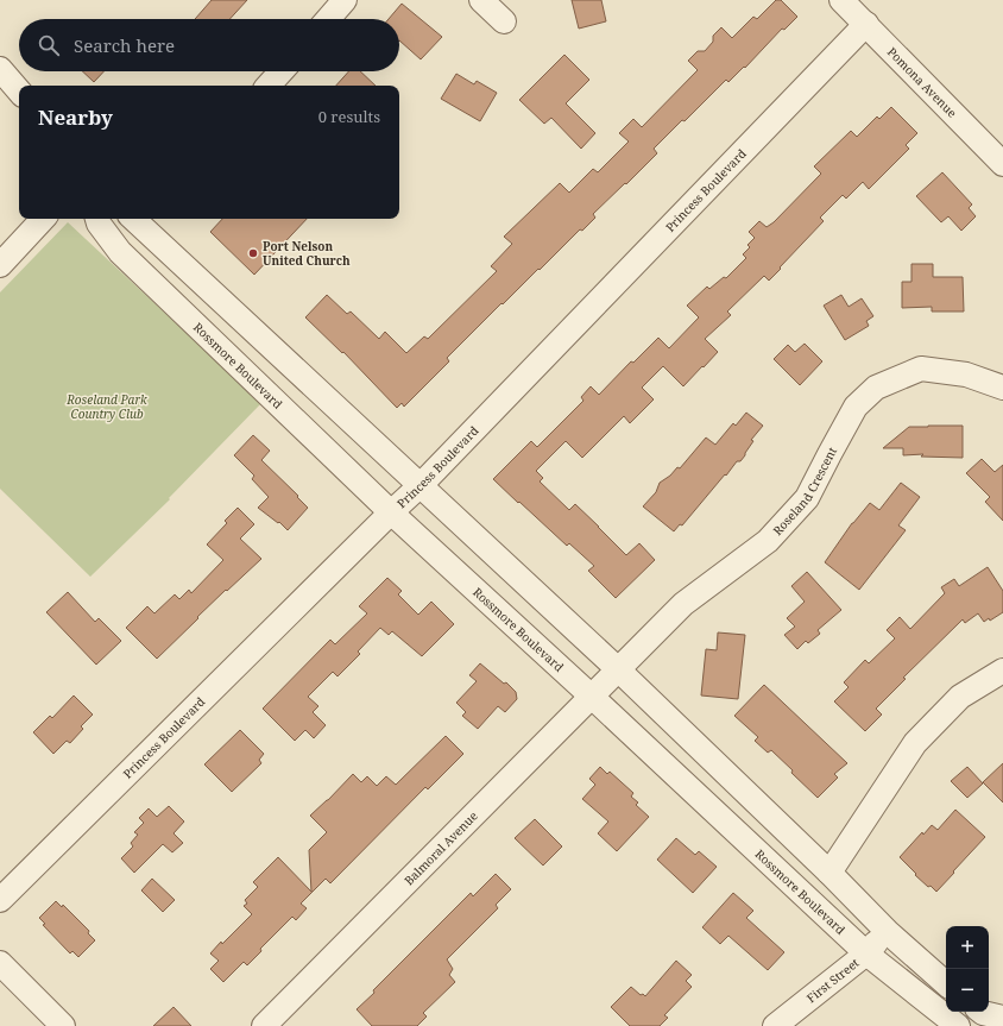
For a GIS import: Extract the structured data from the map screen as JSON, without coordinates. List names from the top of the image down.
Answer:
{
  "streets": {
    "street": [
      "Pomona Avenue",
      "Princess Boulevard",
      "Rossmore Boulevard",
      "Roseland Crescent",
      "Balmoral Avenue",
      "First Street"
    ]
  },
  "crossings": [
    ["Pomona Avenue", "Princess Boulevard"],
    ["Princess Boulevard", "Rossmore Boulevard"],
    ["Rossmore Boulevard", "Balmoral Avenue"],
    ["Rossmore Boulevard", "First Street"],
    ["Roseland Crescent", "Balmoral Avenue"]
  ],
  "parks": ["Roseland Park Country Club"],
  "places": ["Port Nelson United Church"],
  "page": {
    "search": "Search here",
    "heading": ["Nearby", "0 results"],
    "map_buttons": ["+", "−"]
  }
}
